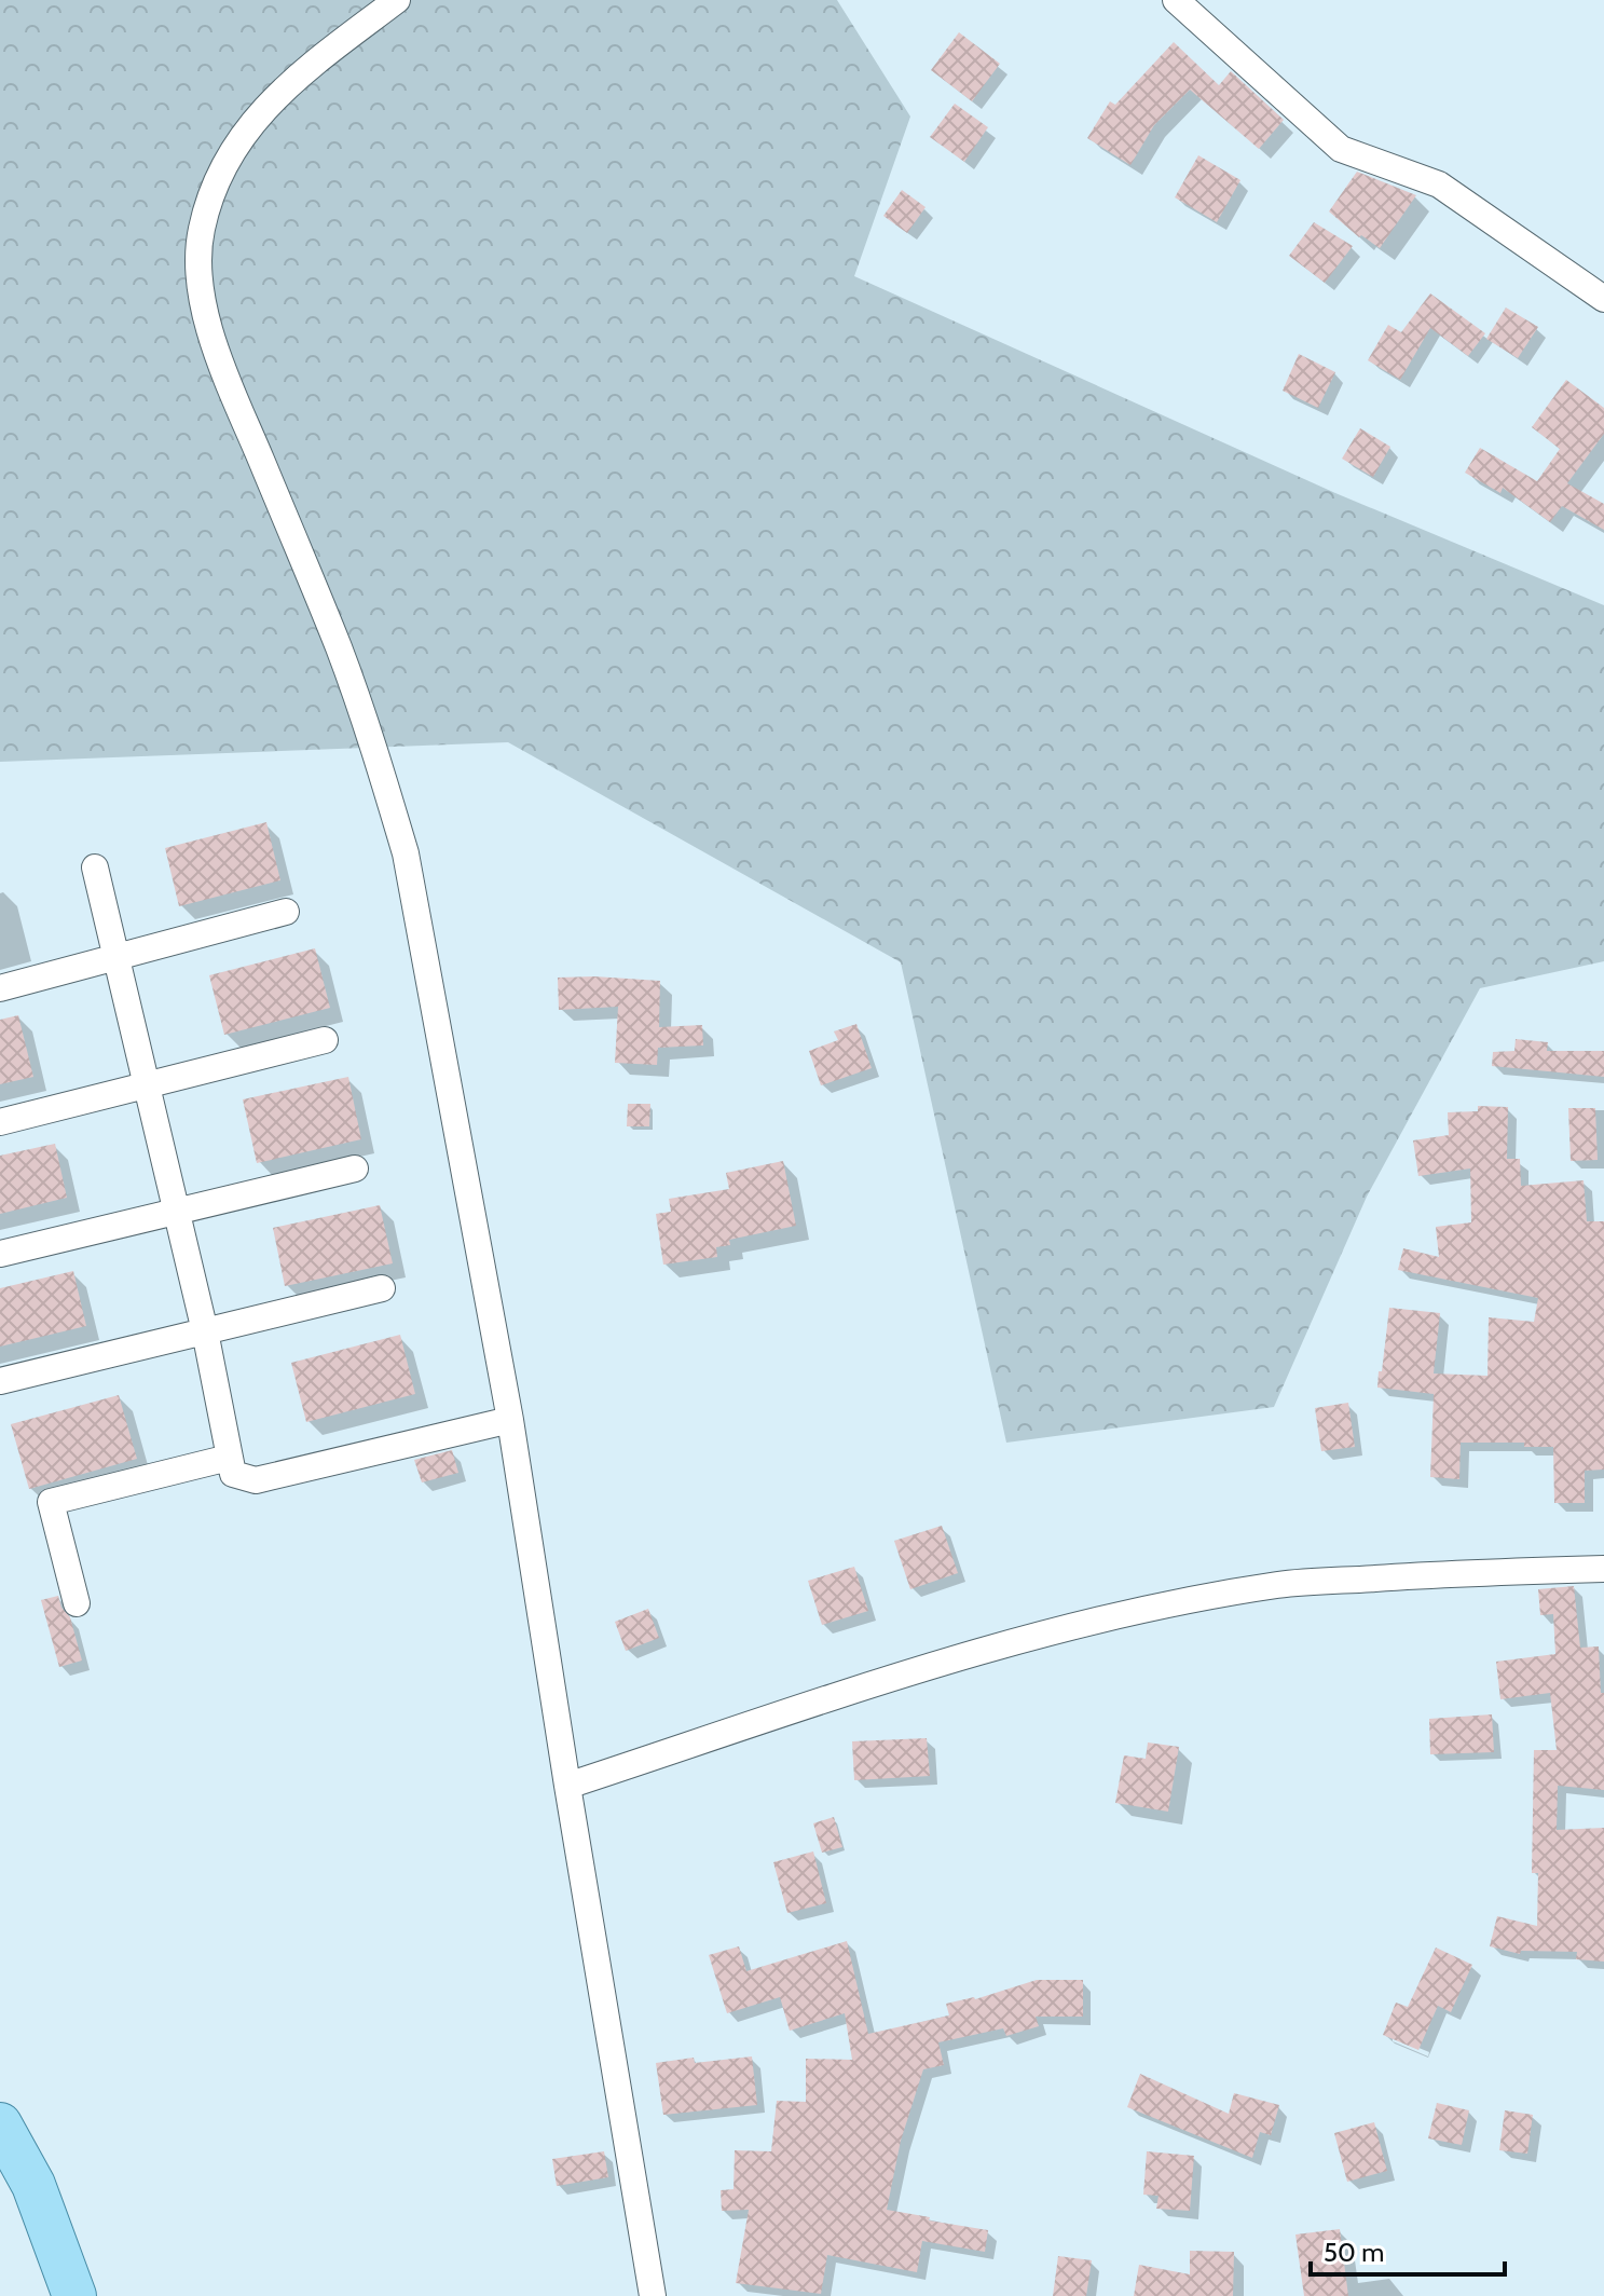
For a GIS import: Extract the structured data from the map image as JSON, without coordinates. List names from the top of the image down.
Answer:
{
  "scale_bar": "50 m"
}
